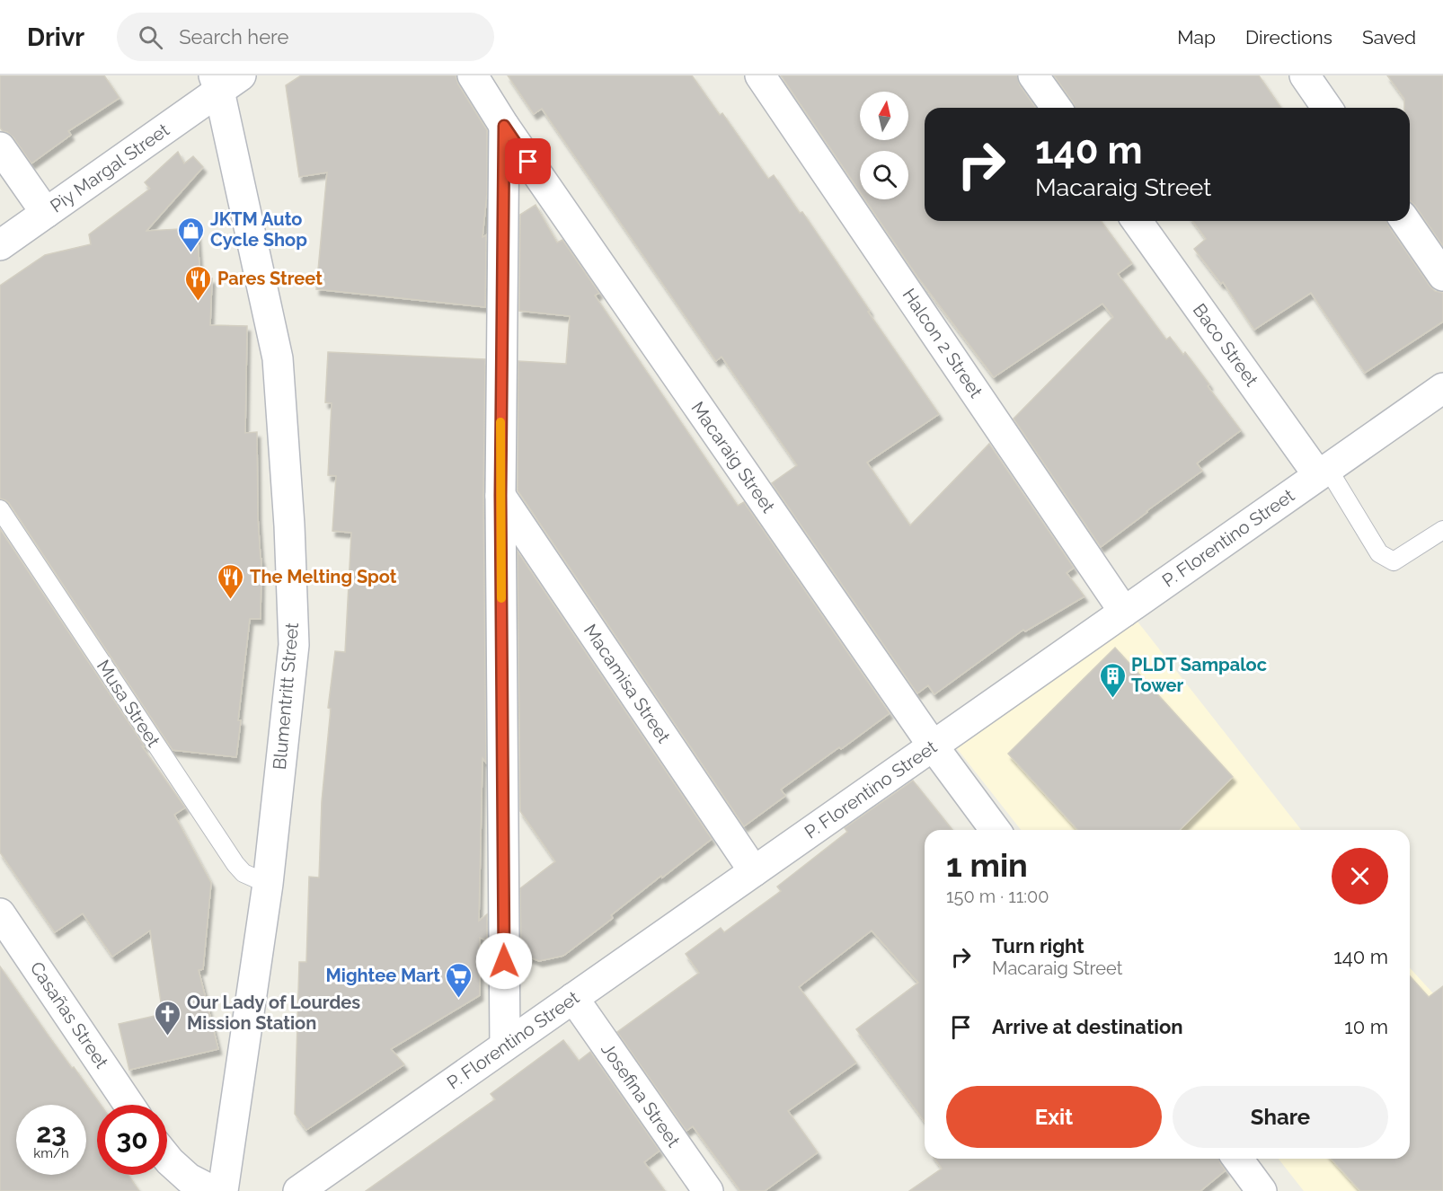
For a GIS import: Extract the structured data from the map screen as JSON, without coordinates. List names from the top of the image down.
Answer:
{
  "streets": {
    "street": [
      "Piy Margal Street",
      "Halcon 2 Street",
      "Baco Street",
      "Macaraig Street",
      "P. Florentino Street",
      "Macamisa Street",
      "Blumentritt Street",
      "Casañas Street",
      "Josefina Street"
    ],
    "lane": ["Musa Street"]
  },
  "crossings": [
    ["Piy Margal Street", "Blumentritt Street"],
    ["Halcon 2 Street", "P. Florentino Street"],
    ["Baco Street", "P. Florentino Street"],
    ["Macaraig Street", "P. Florentino Street"],
    ["P. Florentino Street", "Macamisa Street"],
    ["P. Florentino Street", "Josefina Street"],
    ["Blumentritt Street", "Musa Street"]
  ],
  "places": {
    "shop": ["JKTM Auto Cycle Shop"],
    "restaurant": ["Pares Street", "The Melting Spot"],
    "building": ["PLDT Sampaloc Tower"],
    "supermarket": ["Mightee Mart"],
    "church": ["Our Lady of Lourdes Mission Station"]
  },
  "north": "top",
  "page": {
    "header": "Drivr",
    "search": "Search here",
    "nav": ["Map", "Directions", "Saved"],
    "turn": ["140 m", "Macaraig Street"],
    "heading": ["1 min", "150 m · 11:00"],
    "list": [
      {
        "name": "Turn right",
        "note": "Macaraig Street",
        "value": "140 m"
      },
      {
        "name": "Arrive at destination",
        "value": "10 m"
      }
    ],
    "buttons": ["Exit", "Share"],
    "speed": "23 km/h",
    "limit": "30"
  }
}
